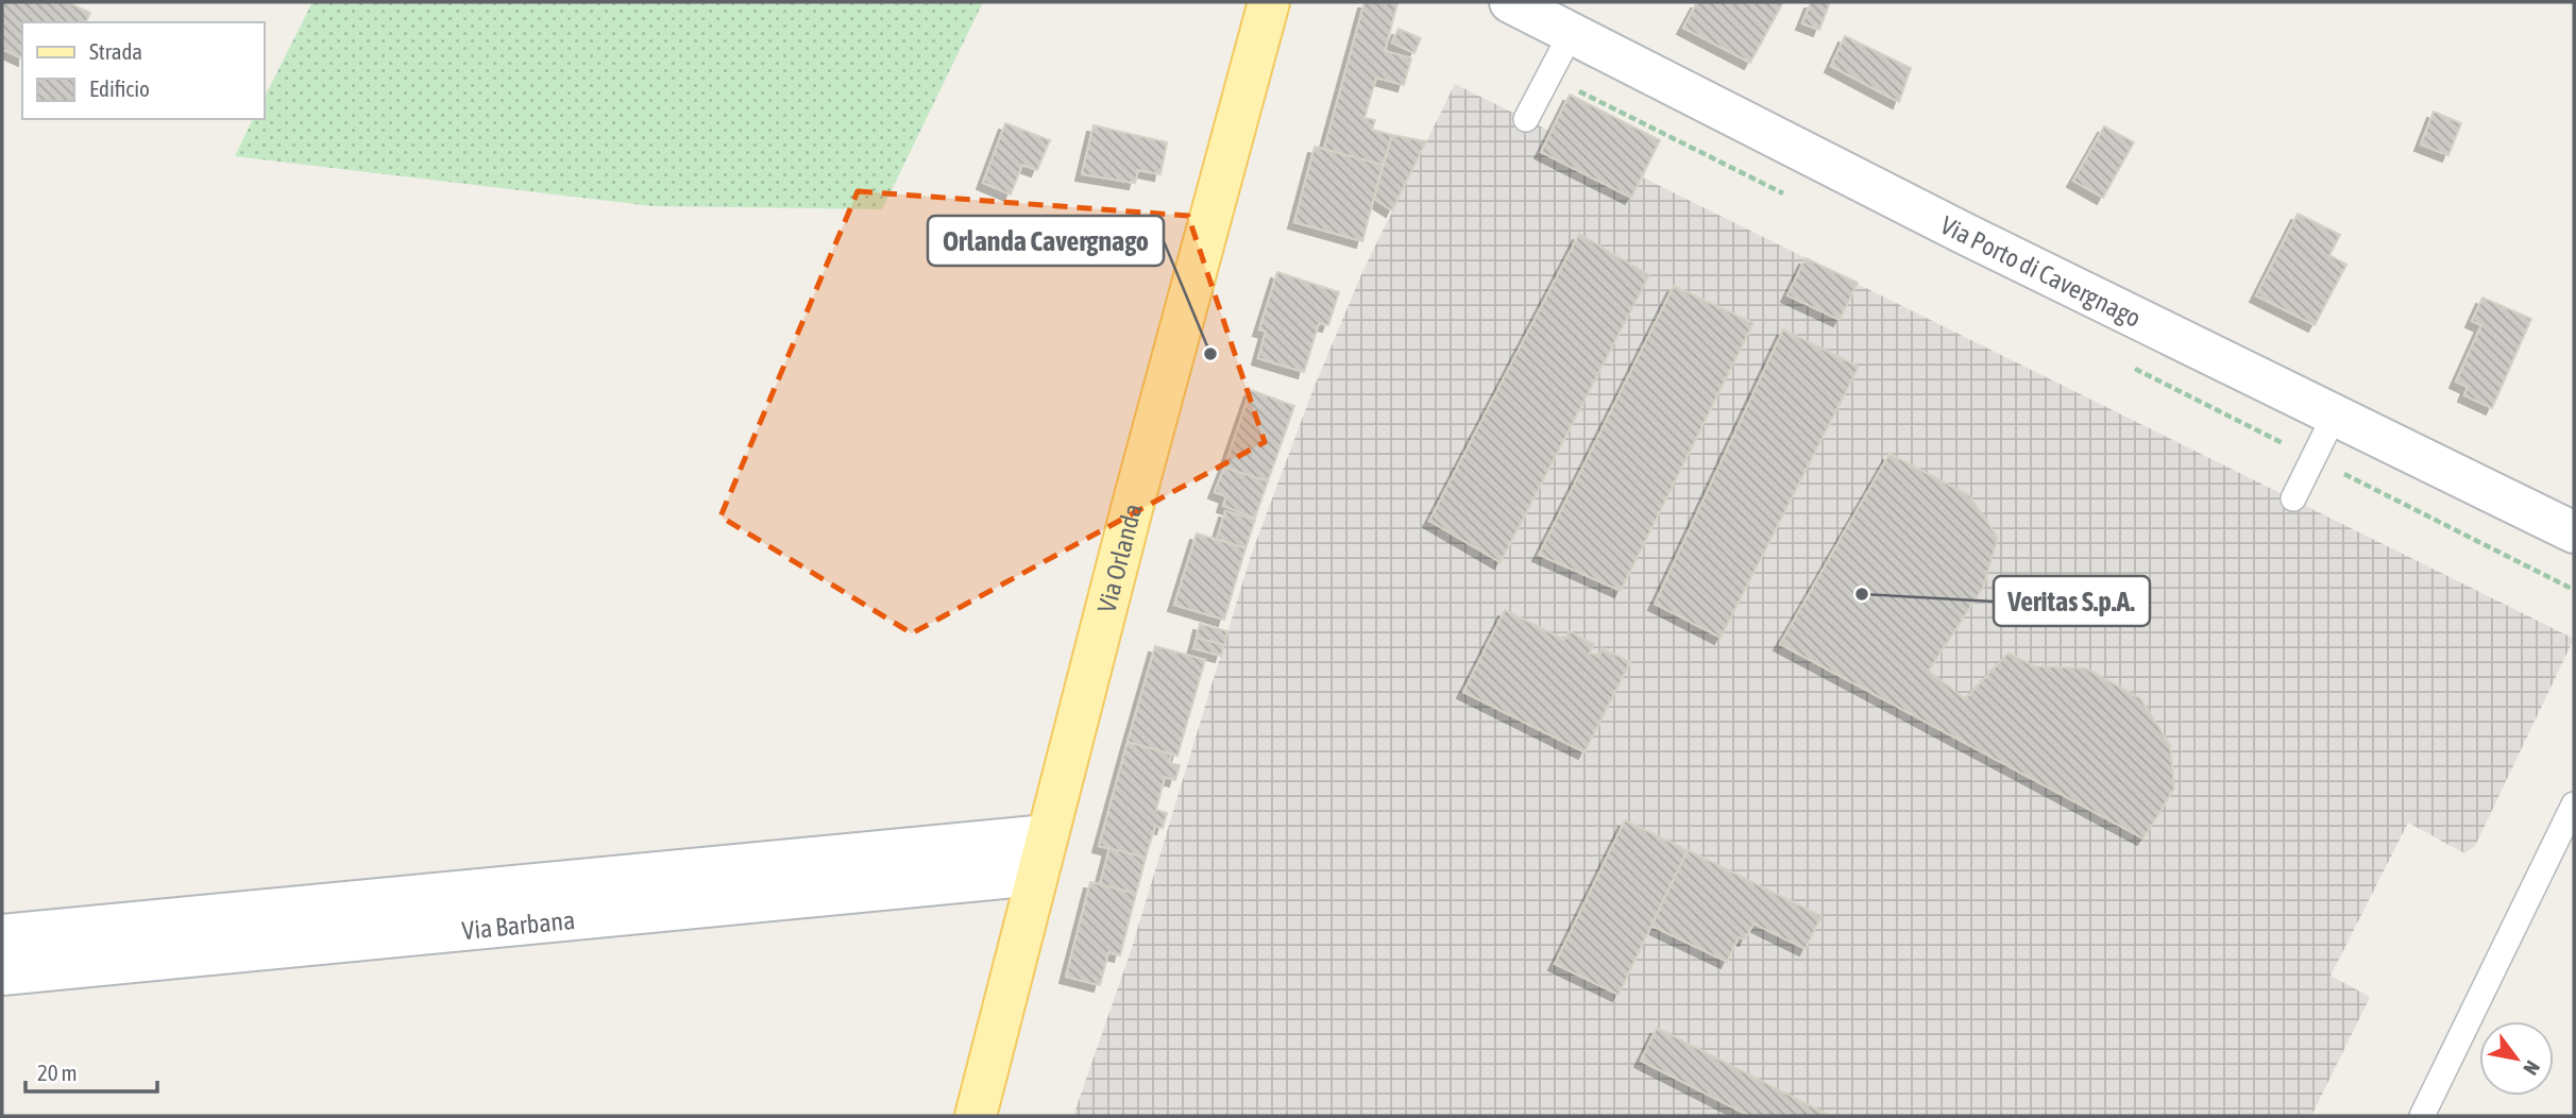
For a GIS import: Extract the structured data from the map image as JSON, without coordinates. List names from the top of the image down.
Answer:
{
  "streets": {
    "main road": ["Via Orlanda"],
    "street": ["Via Porto di Cavergnago", "Via Barbana"]
  },
  "crossings": [
    ["Via Orlanda", "Via Barbana"]
  ],
  "places": ["Orlanda Cavergnago", "Veritas S.p.A."],
  "legend": ["Strada", "Edificio"],
  "scale_bar": "20 m",
  "north": "bottom right"
}
